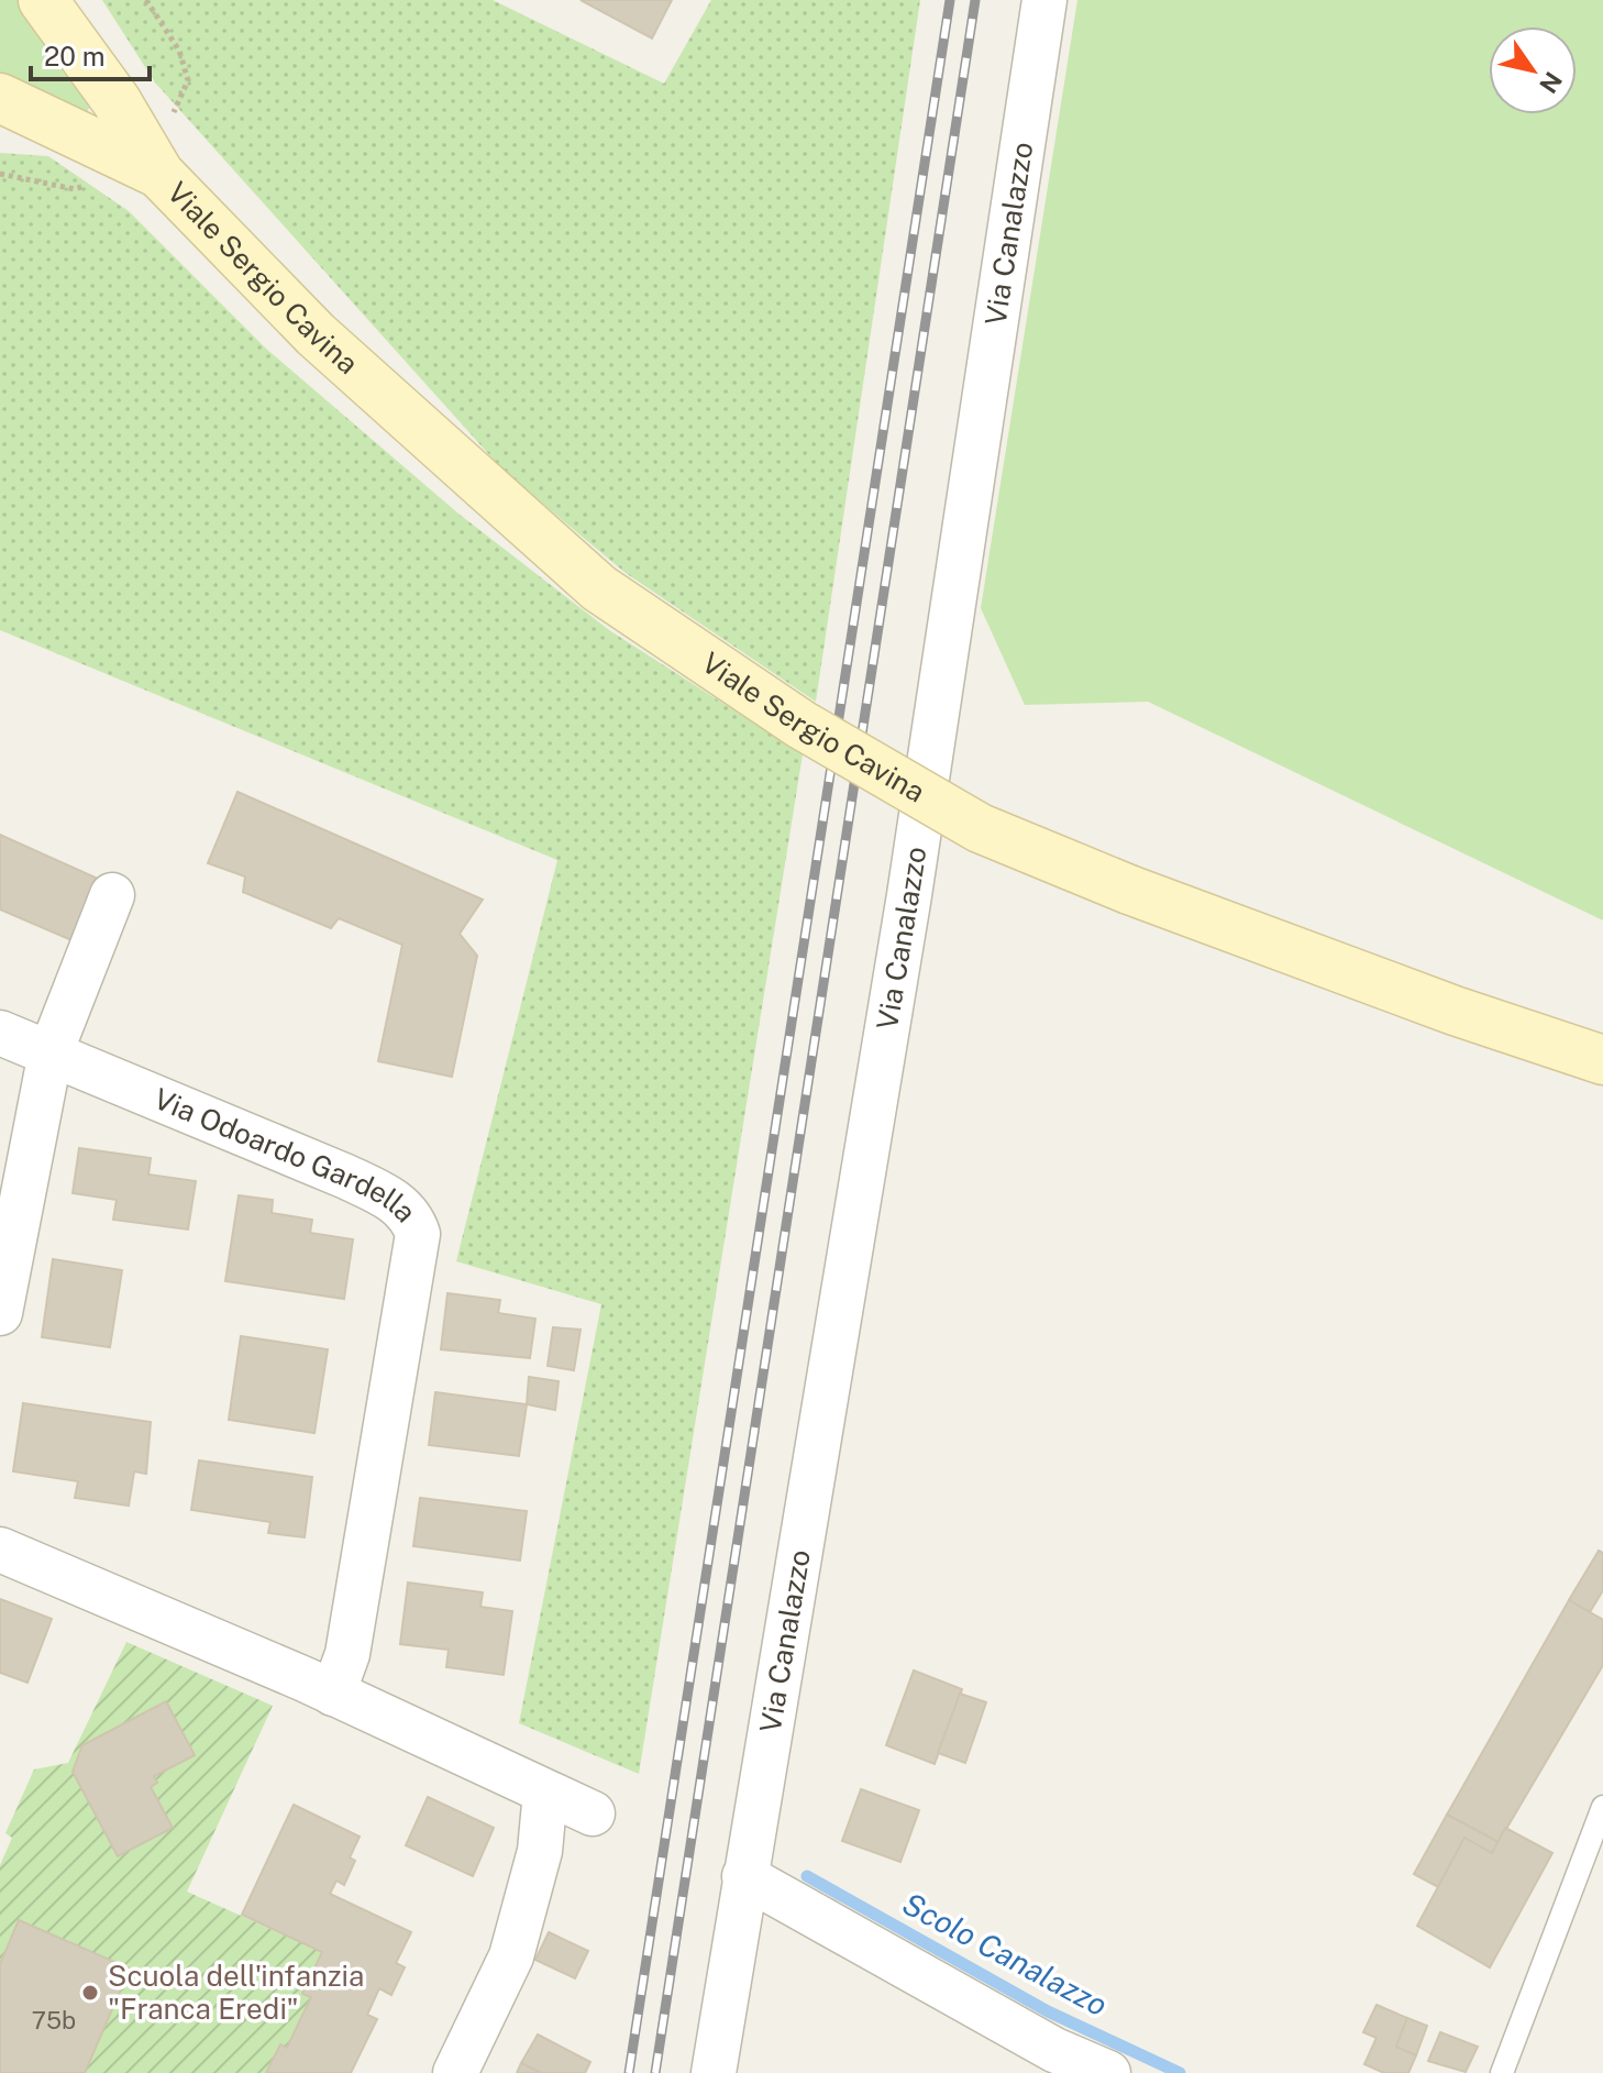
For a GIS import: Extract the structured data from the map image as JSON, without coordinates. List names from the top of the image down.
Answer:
{
  "streets": {
    "street": ["Via Canalazzo", "Viale Sergio Cavina", "Via Odoardo Gardella"]
  },
  "water": ["Scolo Canalazzo"],
  "places": ["Scuola dell'infanzia \"Franca Eredi\""],
  "house_numbers": ["75b"],
  "scale_bar": "20 m",
  "north": "bottom right"
}
